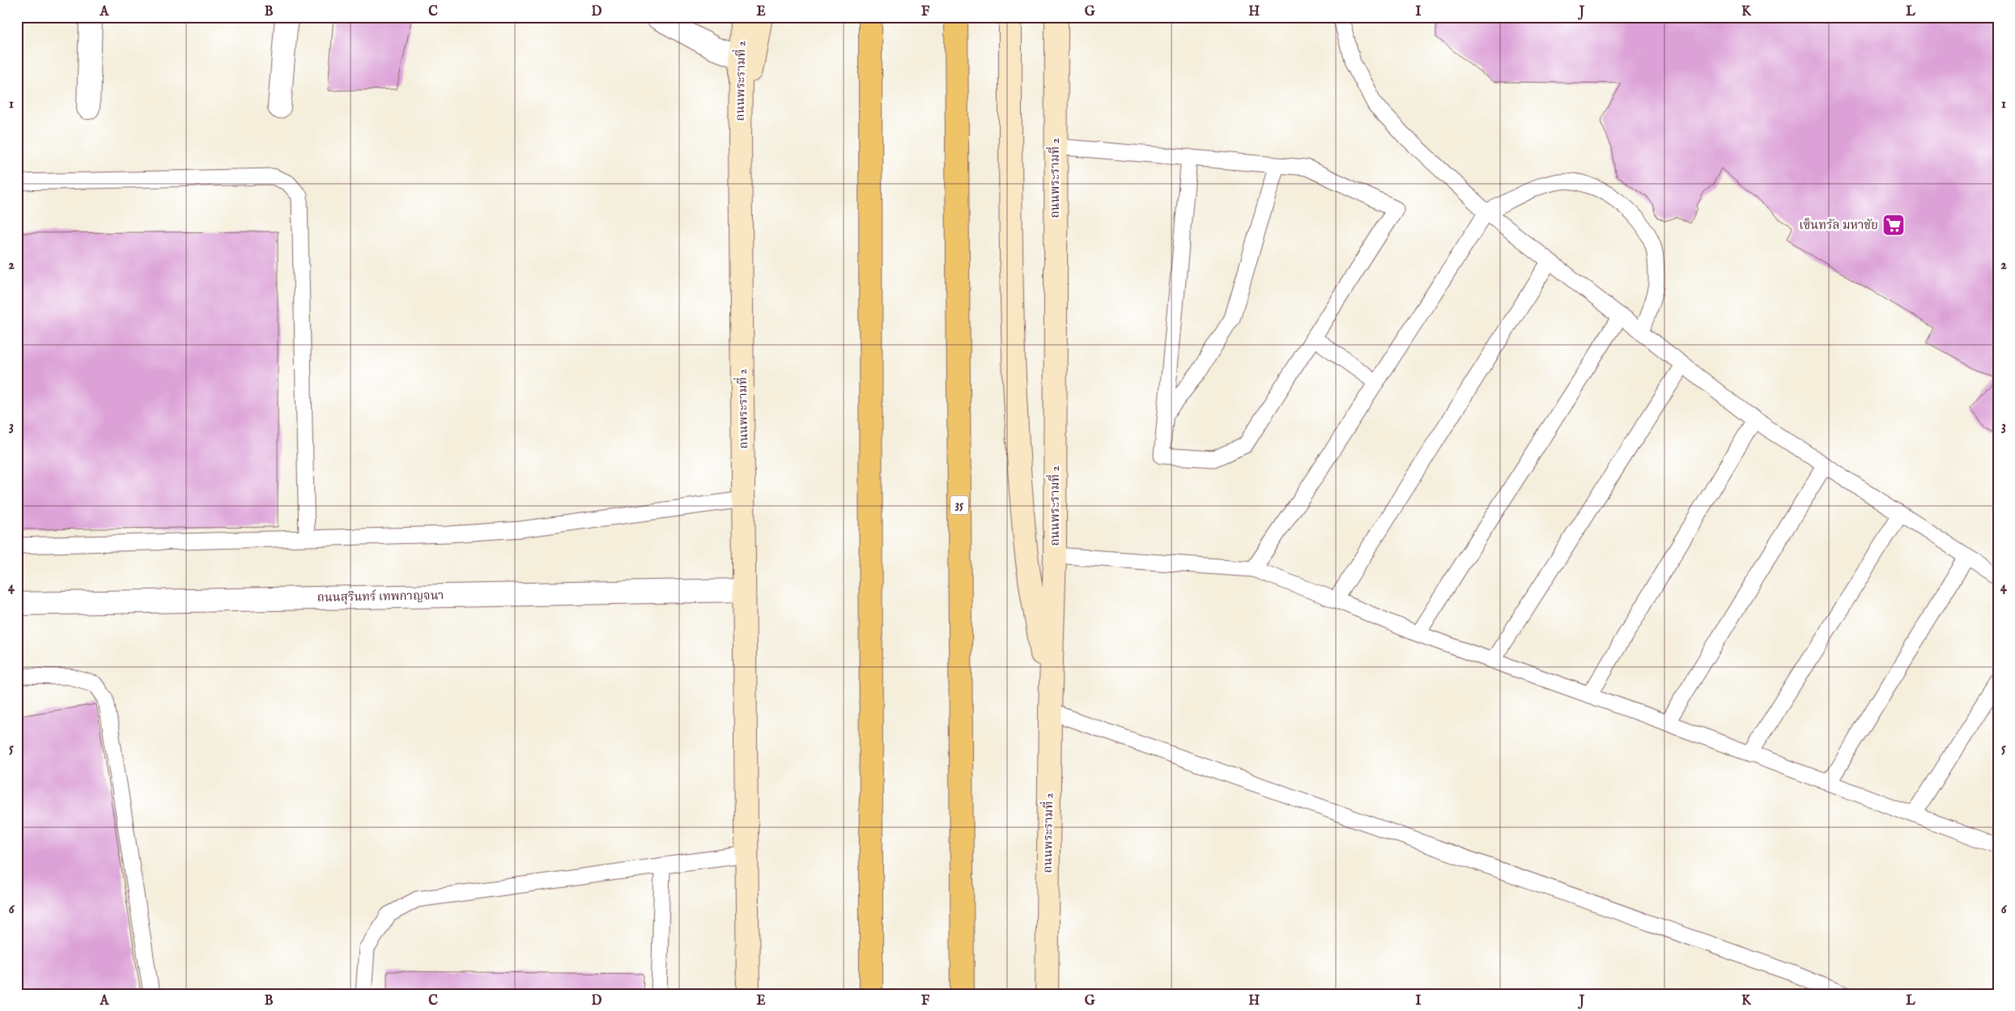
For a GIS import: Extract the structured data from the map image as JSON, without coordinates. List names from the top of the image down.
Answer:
{
  "streets": {
    "highway": ["35"],
    "main road": ["ถนนพระรามที่ 2"],
    "street": ["ถนนสุรินทร์ เทพกาญจนา"]
  },
  "crossings": [
    ["ถนนพระรามที่ 2", "ถนนสุรินทร์ เทพกาญจนา"]
  ],
  "places": {
    "supermarket": ["เซ็นทรัล มหาชัย"]
  },
  "grid": {
    "columns": [
      "A",
      "B",
      "C",
      "D",
      "E",
      "F",
      "G",
      "H",
      "I",
      "J",
      "K",
      "L"
    ],
    "rows": [
      "1",
      "2",
      "3",
      "4",
      "5",
      "6"
    ]
  }
}
